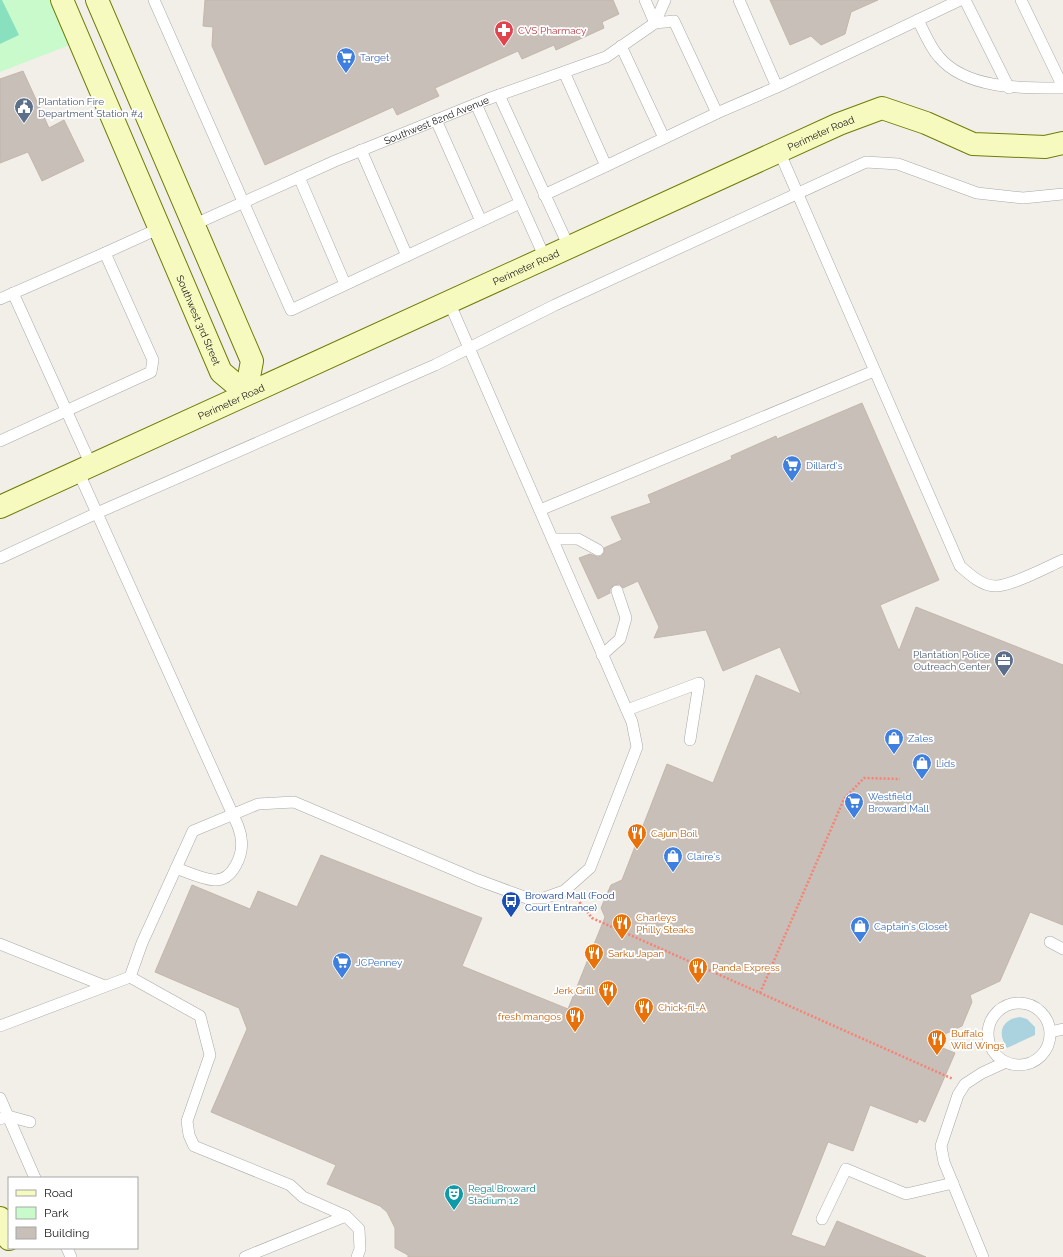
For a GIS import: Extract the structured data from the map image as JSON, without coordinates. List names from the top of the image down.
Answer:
{
  "streets": {
    "street": ["Perimeter Road", "Southwest 3rd Street"],
    "lane": ["Southwest 82nd Avenue"]
  },
  "crossings": [
    ["Perimeter Road", "Southwest 3rd Street"]
  ],
  "places": {
    "pharmacy": ["CVS Pharmacy"],
    "supermarket": [
      "Target",
      "Dillard's",
      "Westfield Broward Mall",
      "JCPenney"
    ],
    "public building": ["Plantation Fire Department Station #4"],
    "office": ["Plantation Police Outreach Center"],
    "shop": [
      "Zales",
      "Lids",
      "Claire's",
      "Captain's Closet"
    ],
    "restaurant": [
      "Cajun Boil",
      "Charleys Philly Steaks",
      "Sarku Japan",
      "Panda Express",
      "Jerk Grill",
      "Chick-fil-A",
      "fresh mangos",
      "Buffalo Wild Wings"
    ],
    "bus stop": ["Broward Mall (Food Court Entrance)"],
    "theatre": ["Regal Broward Stadium 12"]
  },
  "legend": ["Road", "Park", "Building"]
}
